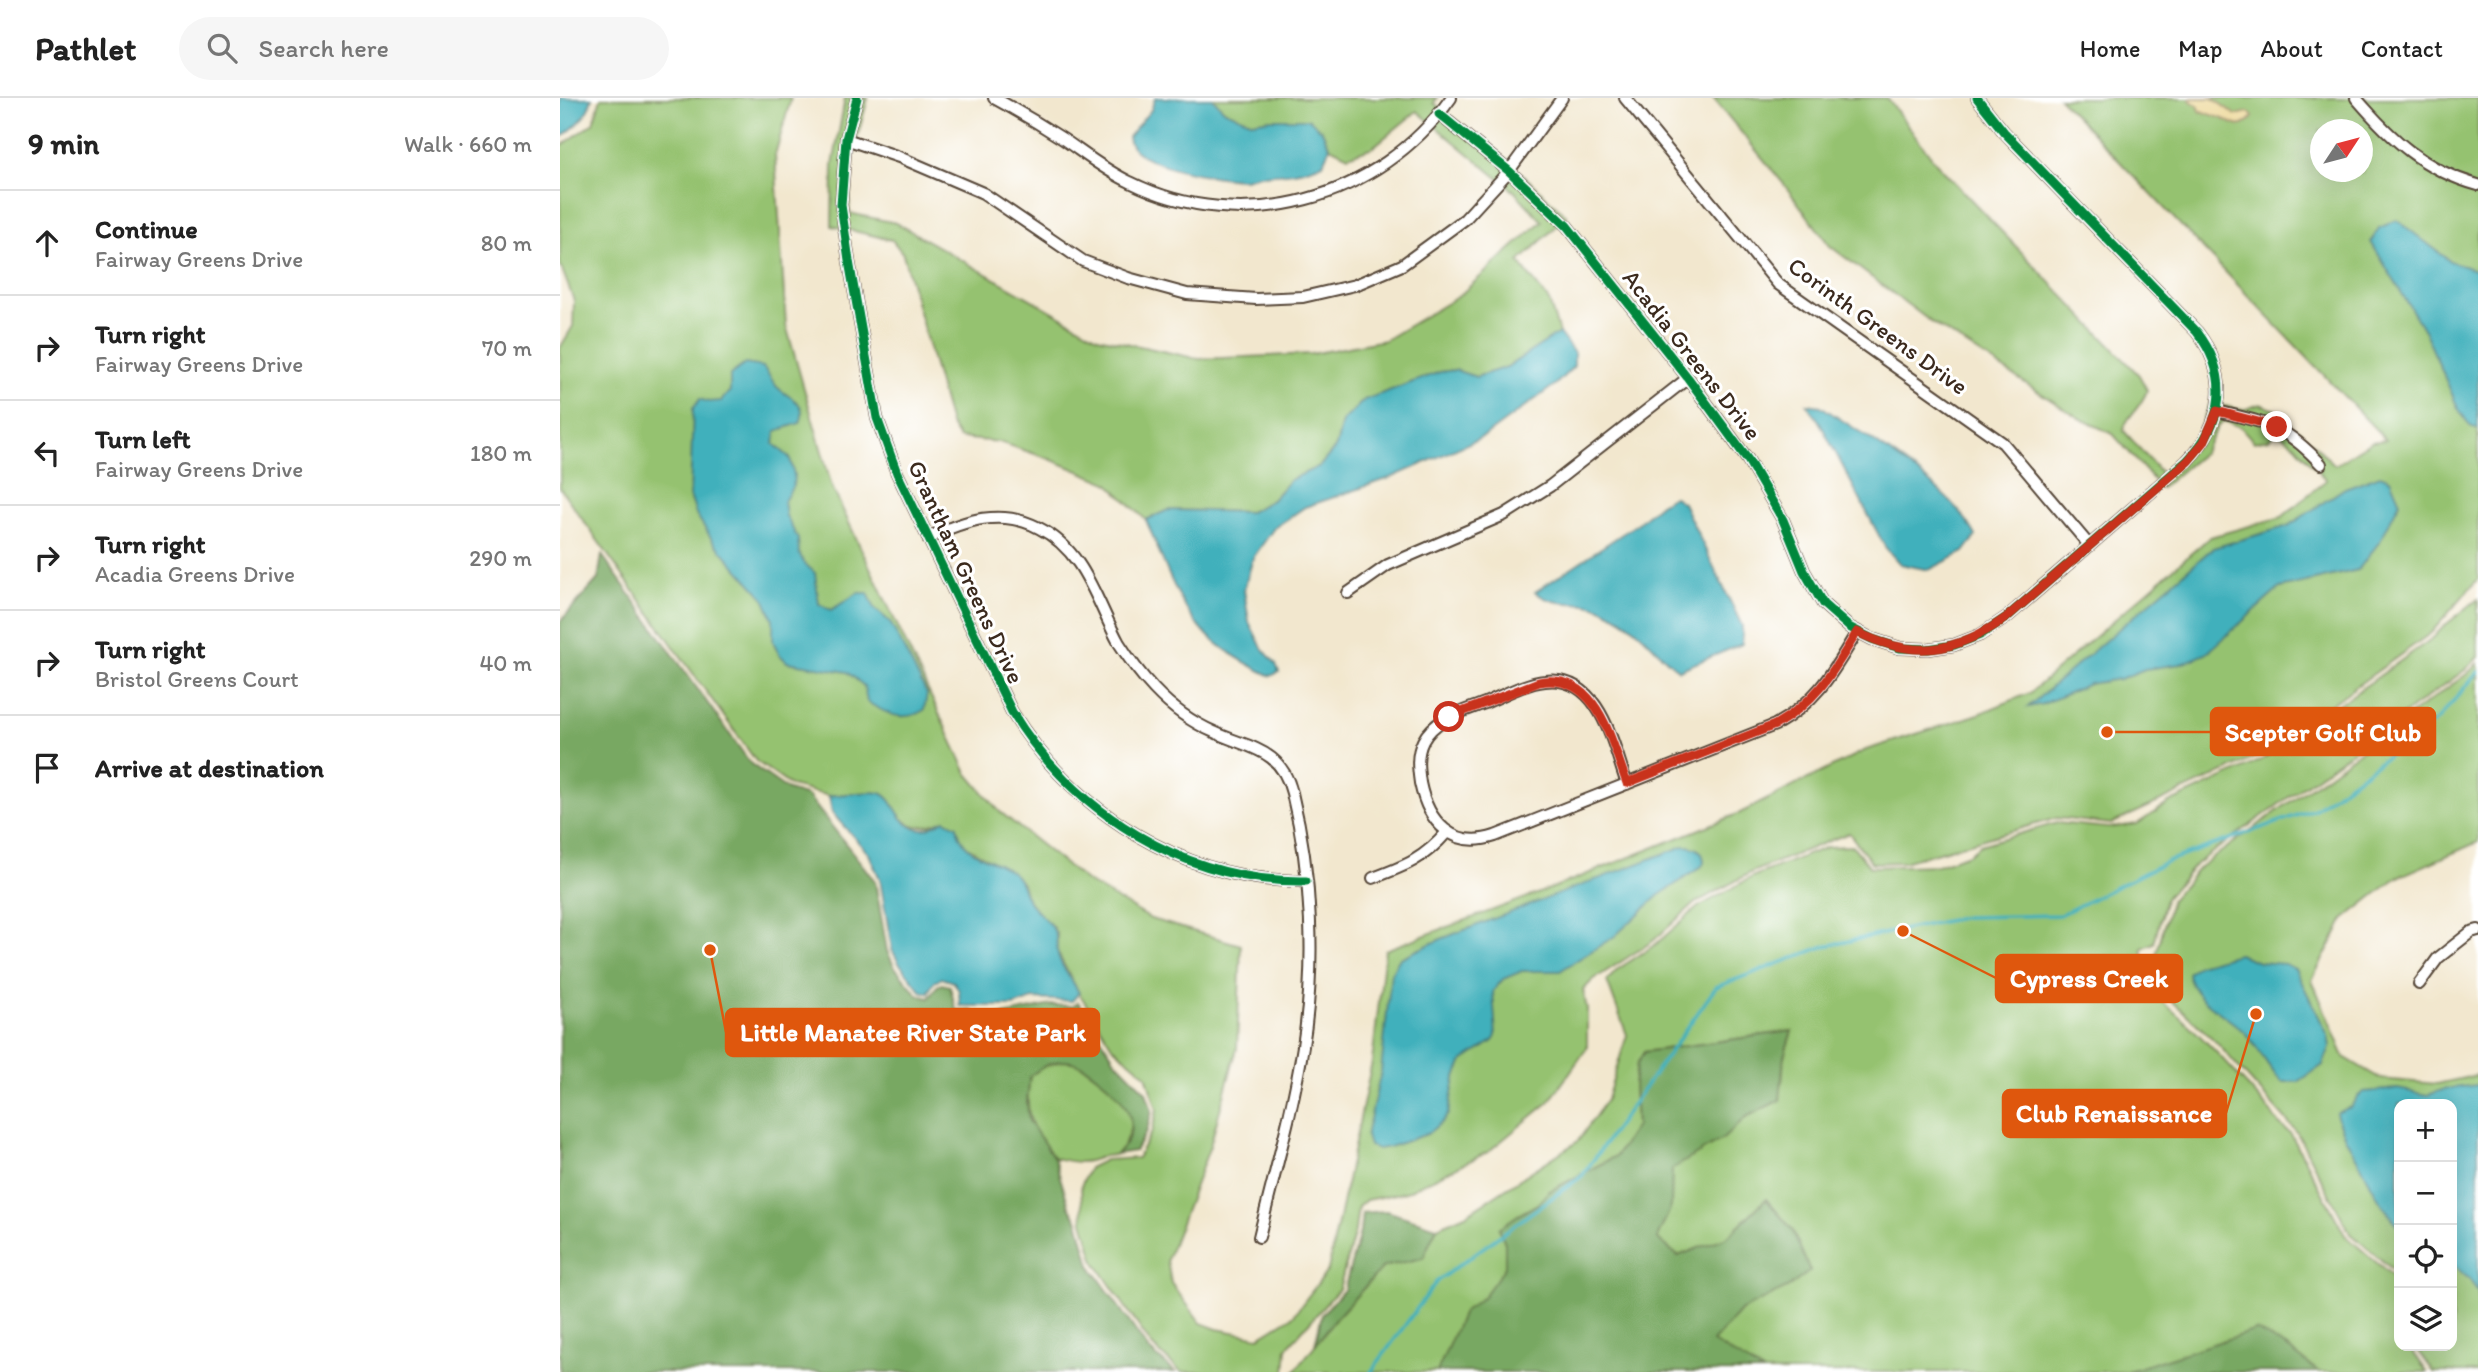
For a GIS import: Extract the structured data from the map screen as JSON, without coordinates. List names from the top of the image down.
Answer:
{
  "streets": {
    "street": ["Corinth Greens Drive", "Acadia Greens Drive", "Grantham Greens Drive"]
  },
  "crossings": [
    ["Corinth Greens Drive", "Acadia Greens Drive"]
  ],
  "places": [
    "Scepter Golf Club",
    "Cypress Creek",
    "Little Manatee River State Park",
    "Club Renaissance"
  ],
  "north": "top right",
  "page": {
    "header": "Pathlet",
    "search": "Search here",
    "nav": [
      "Home",
      "Map",
      "About",
      "Contact"
    ],
    "heading": ["9 min", "Walk · 660 m"],
    "list": [
      ["Continue", "Fairway Greens Drive", "80 m"],
      ["Turn right", "Fairway Greens Drive", "70 m"],
      ["Turn left", "Fairway Greens Drive", "180 m"],
      ["Turn right", "Acadia Greens Drive", "290 m"],
      ["Turn right", "Bristol Greens Court", "40 m"],
      "Arrive at destination"
    ],
    "map_buttons": ["+", "−"]
  }
}
